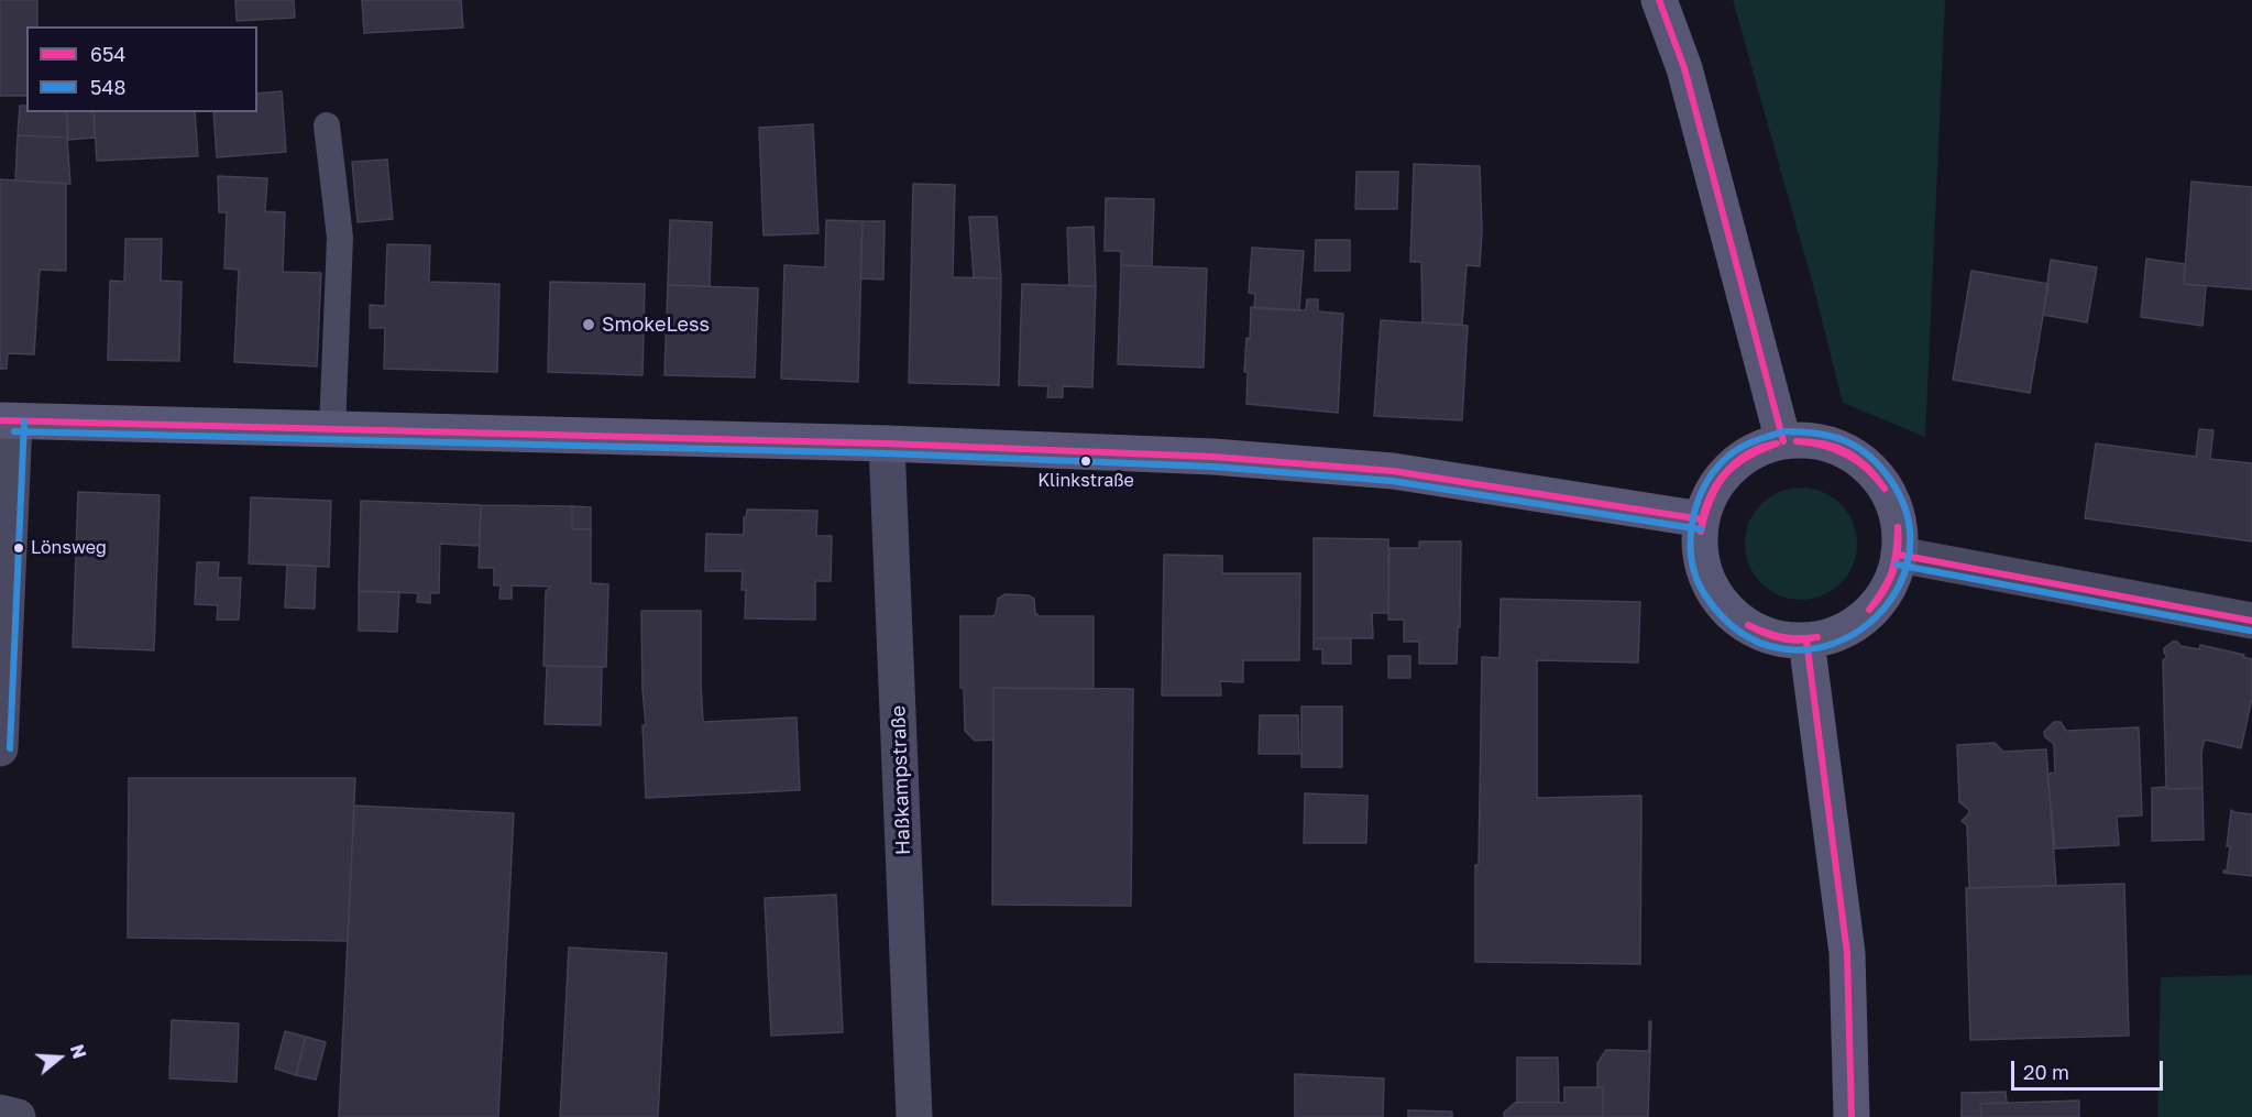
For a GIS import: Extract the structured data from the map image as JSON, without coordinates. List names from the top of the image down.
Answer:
{
  "streets": {
    "street": ["Haßkampstraße"]
  },
  "places": ["SmokeLess", "Klinkstraße", "Lönsweg"],
  "lines": ["transit line 654", "transit line 548"],
  "legend": ["654", "548"],
  "scale_bar": "20 m",
  "north": "right"
}
